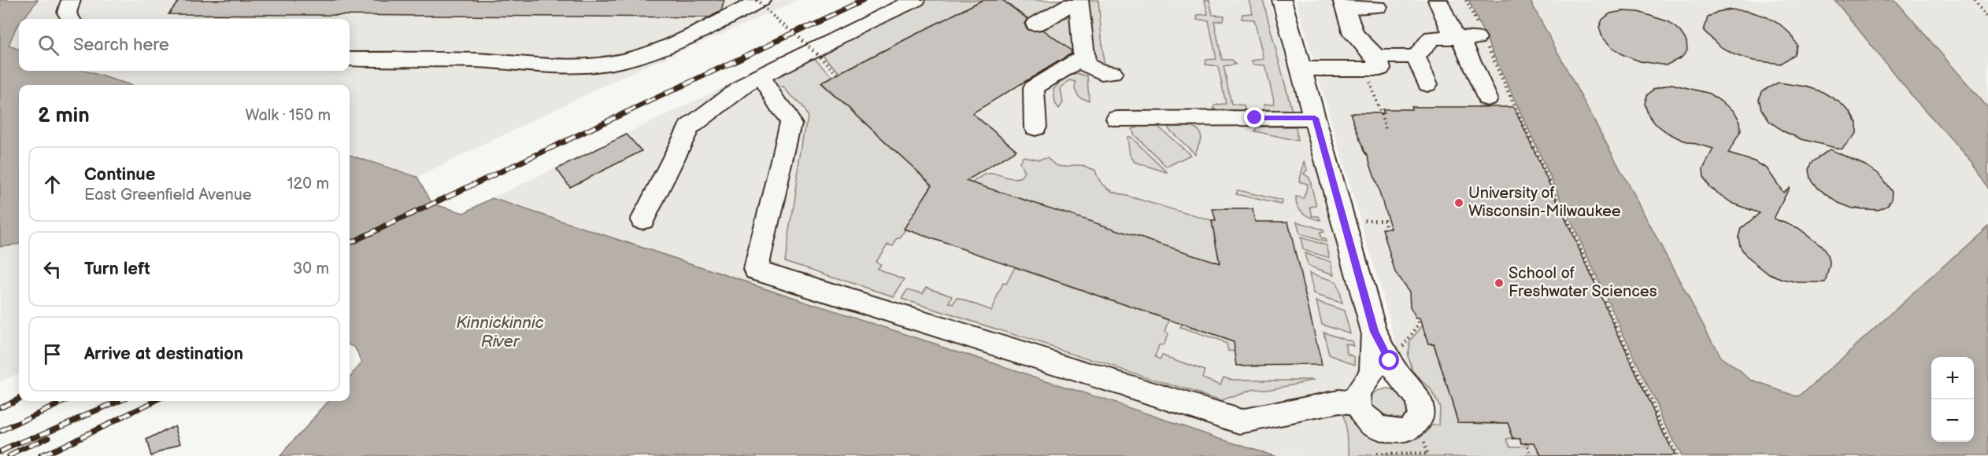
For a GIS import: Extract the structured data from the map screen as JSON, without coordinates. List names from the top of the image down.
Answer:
{
  "water": ["Kinnickinnic River"],
  "places": ["University of Wisconsin-Milwaukee", "School of Freshwater Sciences"],
  "page": {
    "search": "Search here",
    "heading": ["2 min", "Walk · 150 m"],
    "list": [
      ["Continue", "East Greenfield Avenue", "120 m"],
      ["Turn left", "30 m"],
      "Arrive at destination"
    ],
    "map_buttons": ["+", "−"]
  }
}
